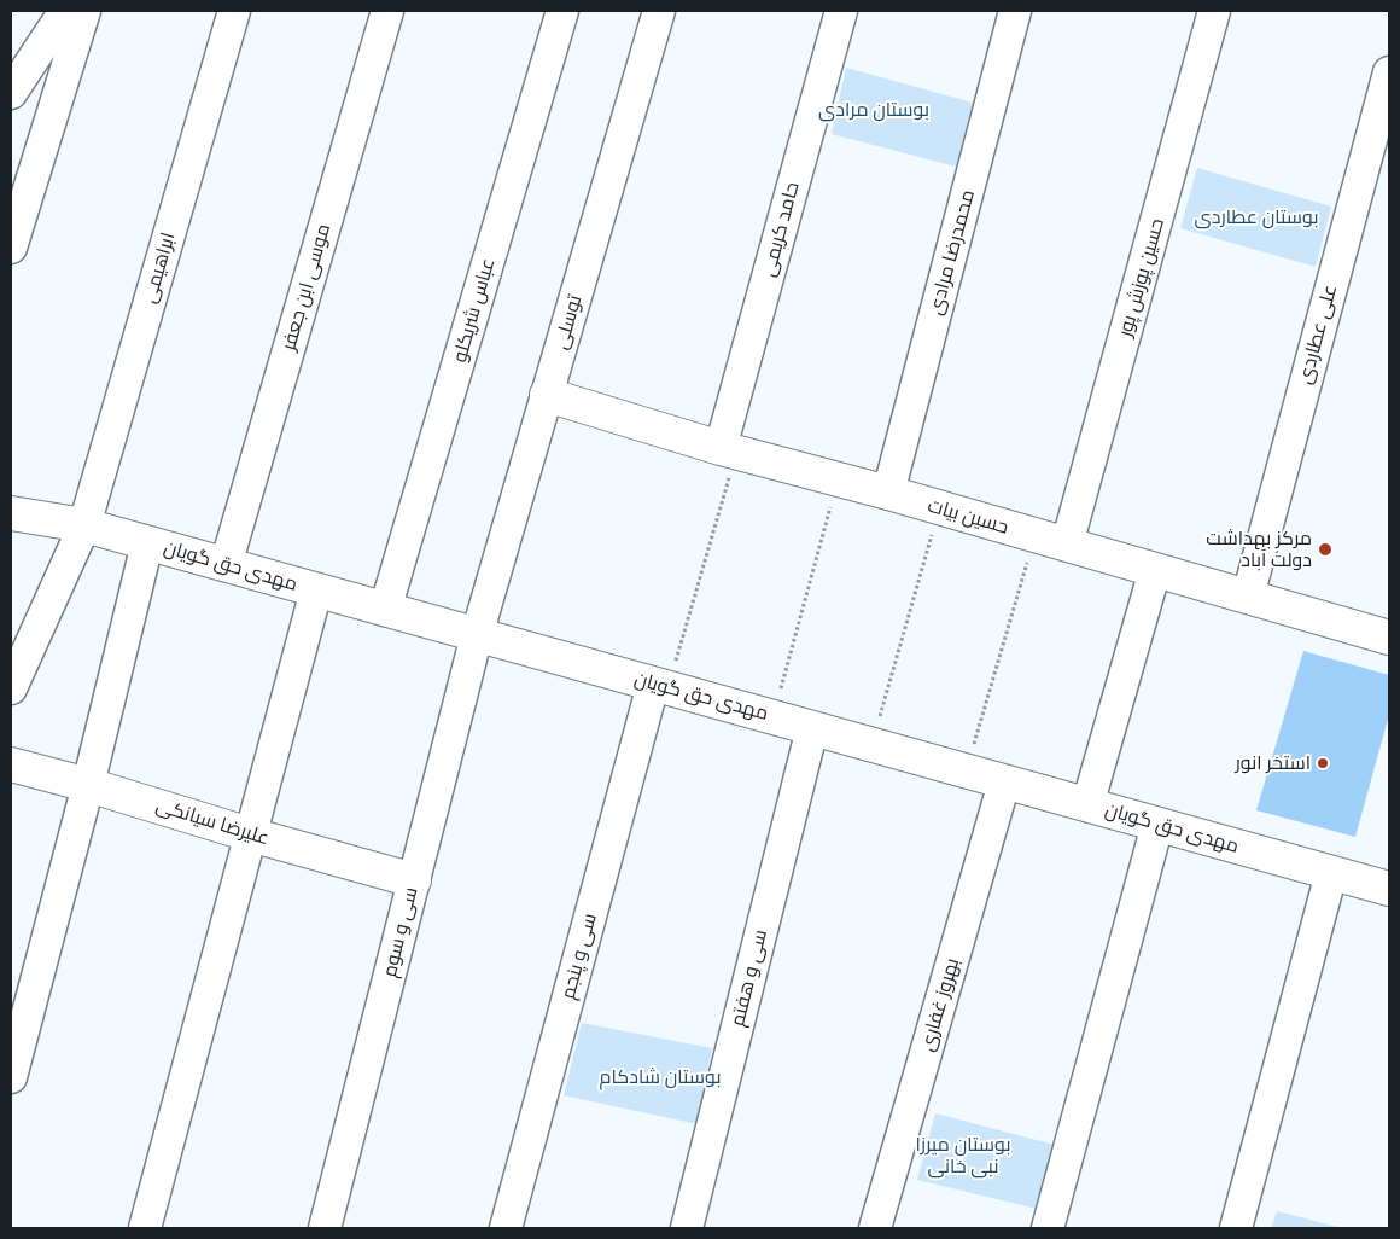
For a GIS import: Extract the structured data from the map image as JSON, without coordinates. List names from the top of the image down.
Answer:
{
  "streets": {
    "street": [
      "حامد کریمی",
      "محمدرضا مرادی",
      "ابراهیمی",
      "حسین پوزش پور",
      "موسی ابن جعفر",
      "عباس شریکلو",
      "توسلی",
      "علی عطاردی",
      "حسین بیات",
      "مهدی حق گویان",
      "علیرضا سیانکی",
      "سی و سوم",
      "سی و پنجم",
      "سی و هفتم",
      "بهروز غفاری"
    ]
  },
  "crossings": [
    ["حامد کریمی", "حسین بیات"],
    ["محمدرضا مرادی", "حسین بیات"],
    ["ابراهیمی", "مهدی حق گویان"],
    ["حسین پوزش پور", "حسین بیات"],
    ["موسی ابن جعفر", "مهدی حق گویان"],
    ["عباس شریکلو", "مهدی حق گویان"],
    ["توسلی", "حسین بیات"],
    ["توسلی", "مهدی حق گویان"],
    ["توسلی", "سی و سوم"],
    ["علی عطاردی", "حسین بیات"],
    ["مهدی حق گویان", "سی و سوم"],
    ["مهدی حق گویان", "سی و پنجم"],
    ["مهدی حق گویان", "سی و هفتم"],
    ["مهدی حق گویان", "بهروز غفاری"],
    ["علیرضا سیانکی", "سی و سوم"]
  ],
  "parks": [
    "بوستان مرادی",
    "بوستان عطاردی",
    "بوستان شادکام",
    "بوستان میرزا نبی خانی"
  ],
  "places": ["مرکز بهداشت دولت آباد", "استخر انور"]
}
